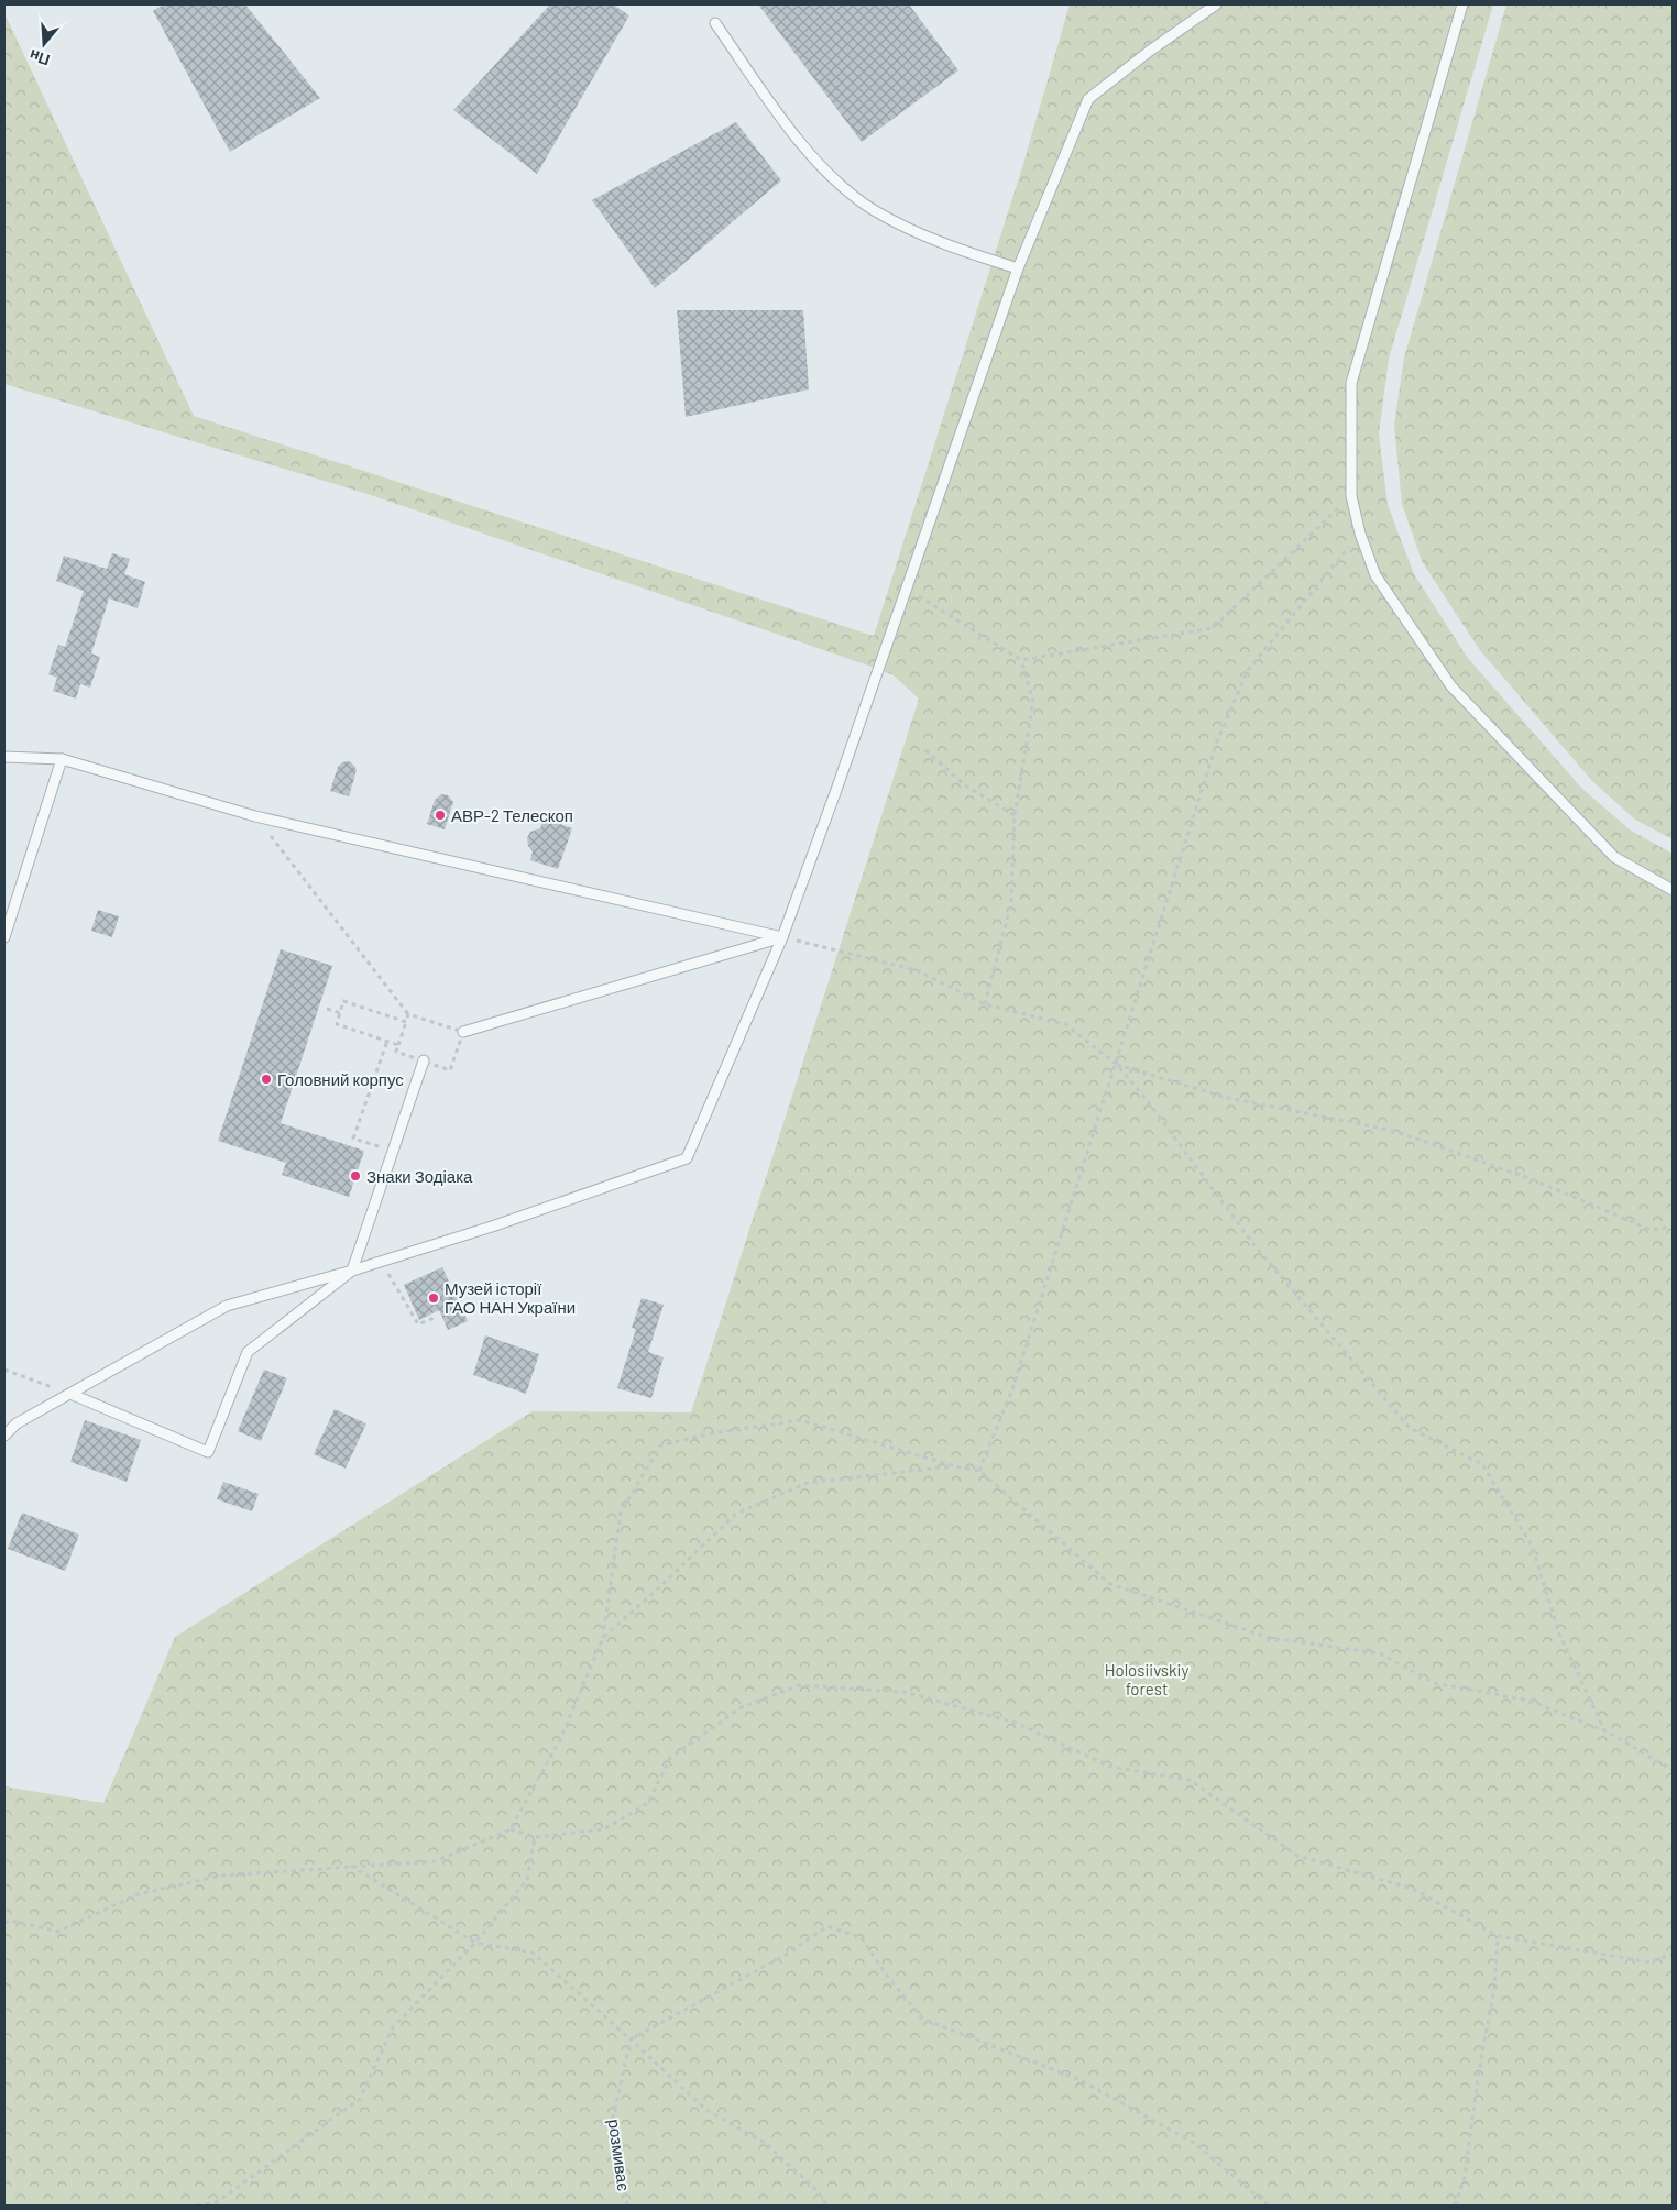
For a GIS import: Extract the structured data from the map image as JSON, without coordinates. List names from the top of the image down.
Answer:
{
  "streets": {
    "path": ["розмиває"]
  },
  "parks": ["Holosiivskiy forest"],
  "places": [
    "АВР-2 Телескоп",
    "Головний корпус",
    "Знаки Зодіака",
    "Музей історії ГАО НАН України"
  ],
  "north": "bottom"
}
